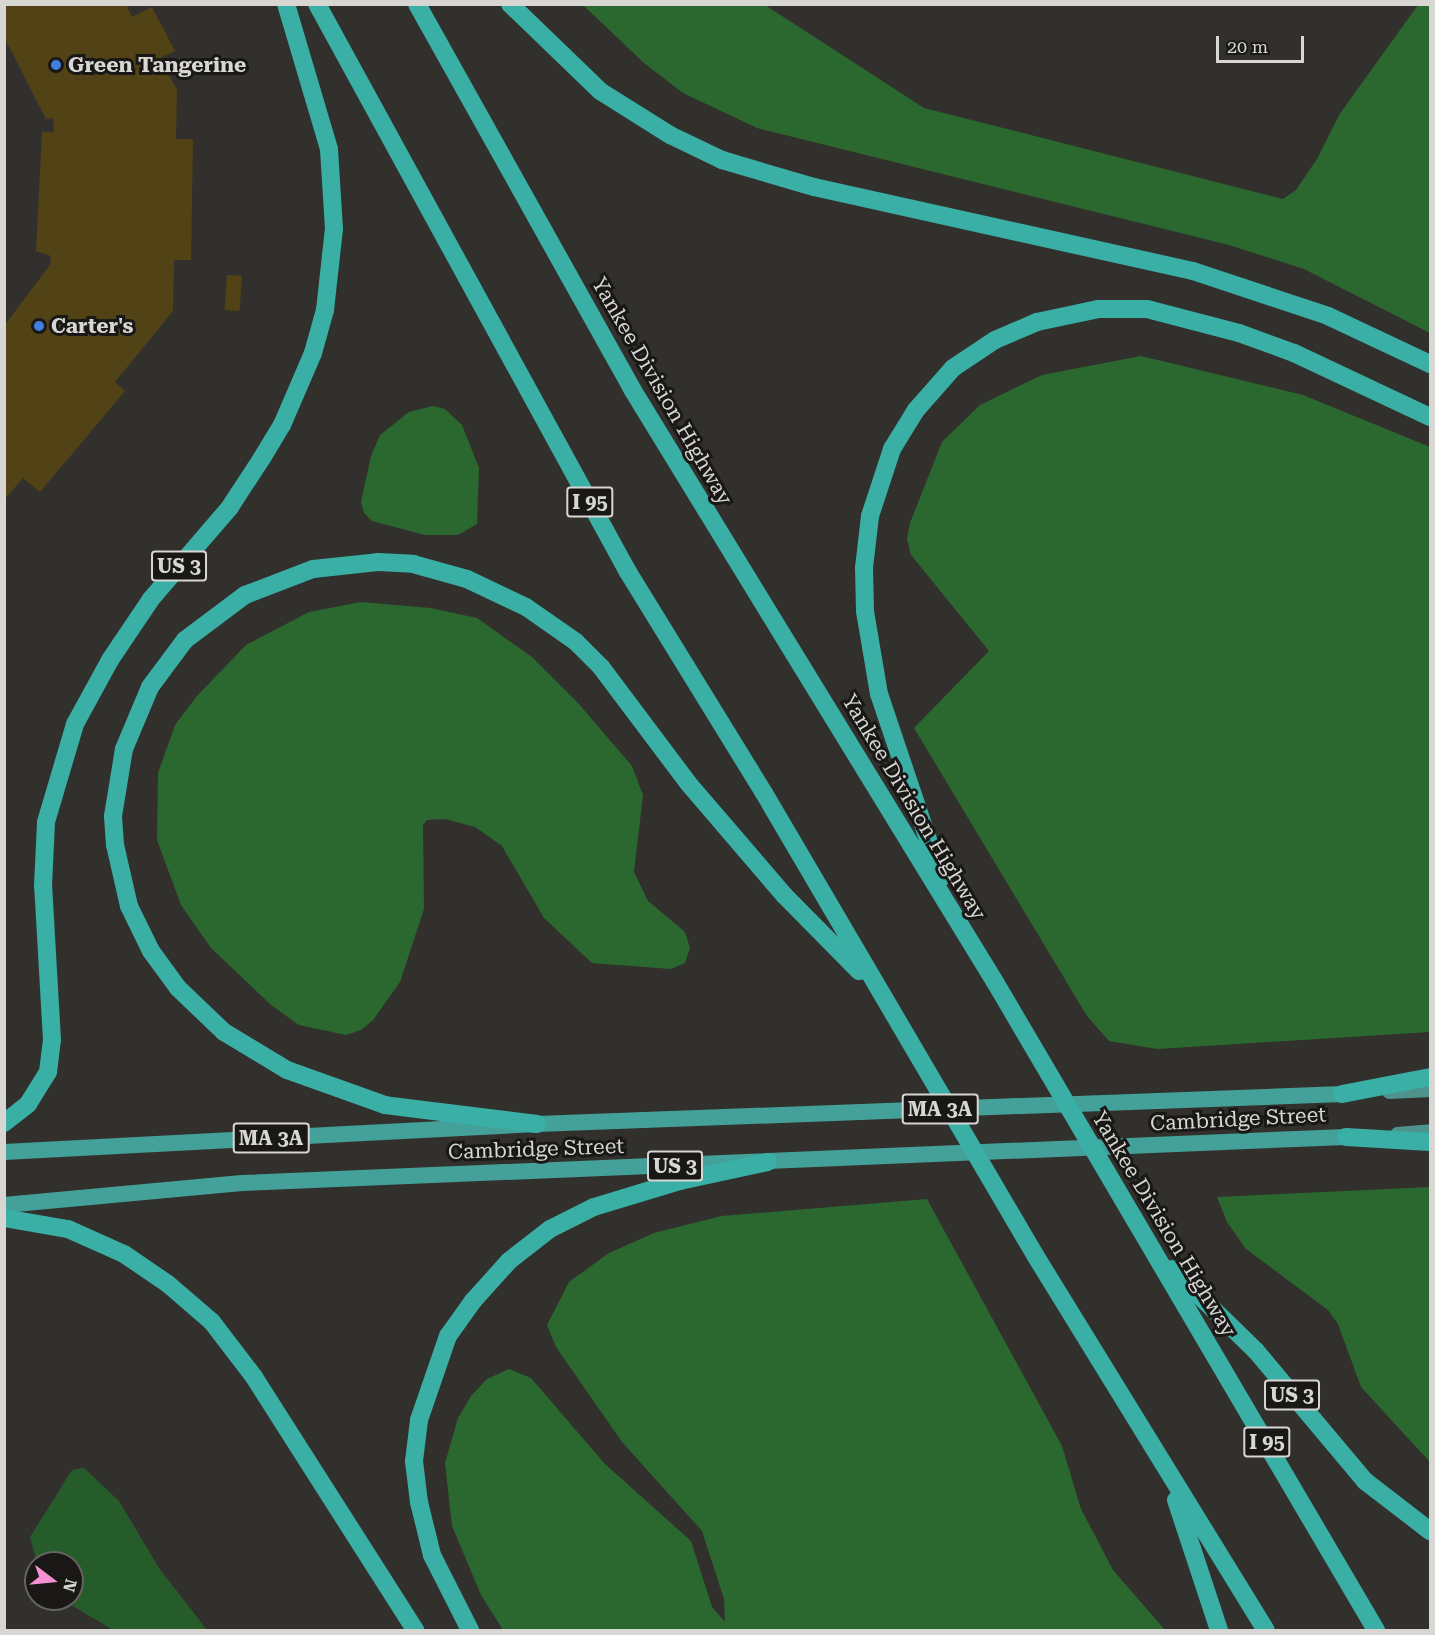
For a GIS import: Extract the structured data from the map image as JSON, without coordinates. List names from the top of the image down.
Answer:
{
  "streets": {
    "highway": [
      "Yankee Division Highway",
      "I 95",
      "US 3",
      "MA 3A",
      "Cambridge Street"
    ]
  },
  "crossings": [
    ["Yankee Division Highway", "US 3"],
    ["US 3", "Cambridge Street"]
  ],
  "places": ["Green Tangerine", "Carter's"],
  "scale_bar": "20 m",
  "north": "right"
}
